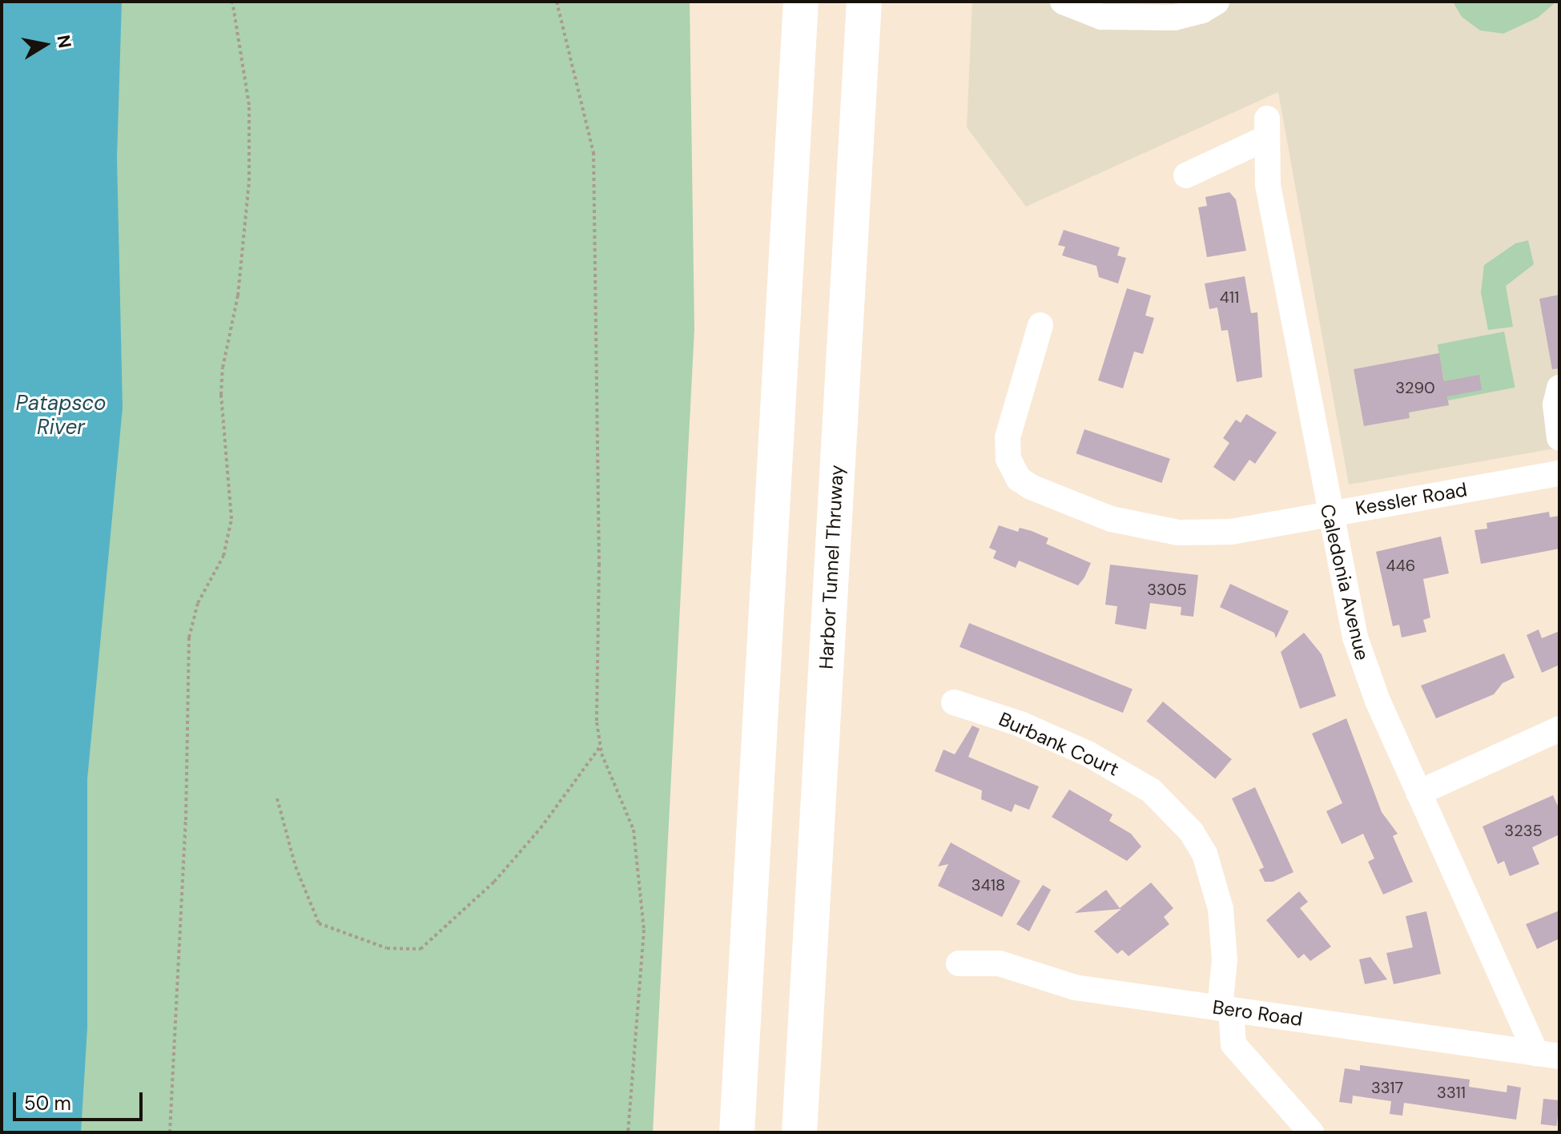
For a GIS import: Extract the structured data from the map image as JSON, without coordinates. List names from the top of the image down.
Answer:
{
  "streets": {
    "highway": ["Harbor Tunnel Thruway"],
    "street": [
      "Kessler Road",
      "Caledonia Avenue",
      "Burbank Court",
      "Bero Road"
    ]
  },
  "crossings": [
    ["Kessler Road", "Caledonia Avenue"],
    ["Caledonia Avenue", "Bero Road"],
    ["Burbank Court", "Bero Road"]
  ],
  "water": ["Patapsco River"],
  "house_numbers": [
    "411",
    "3290",
    "446",
    "3305",
    "3235",
    "3418",
    "3317",
    "3311"
  ],
  "scale_bar": "50 m",
  "north": "right"
}
